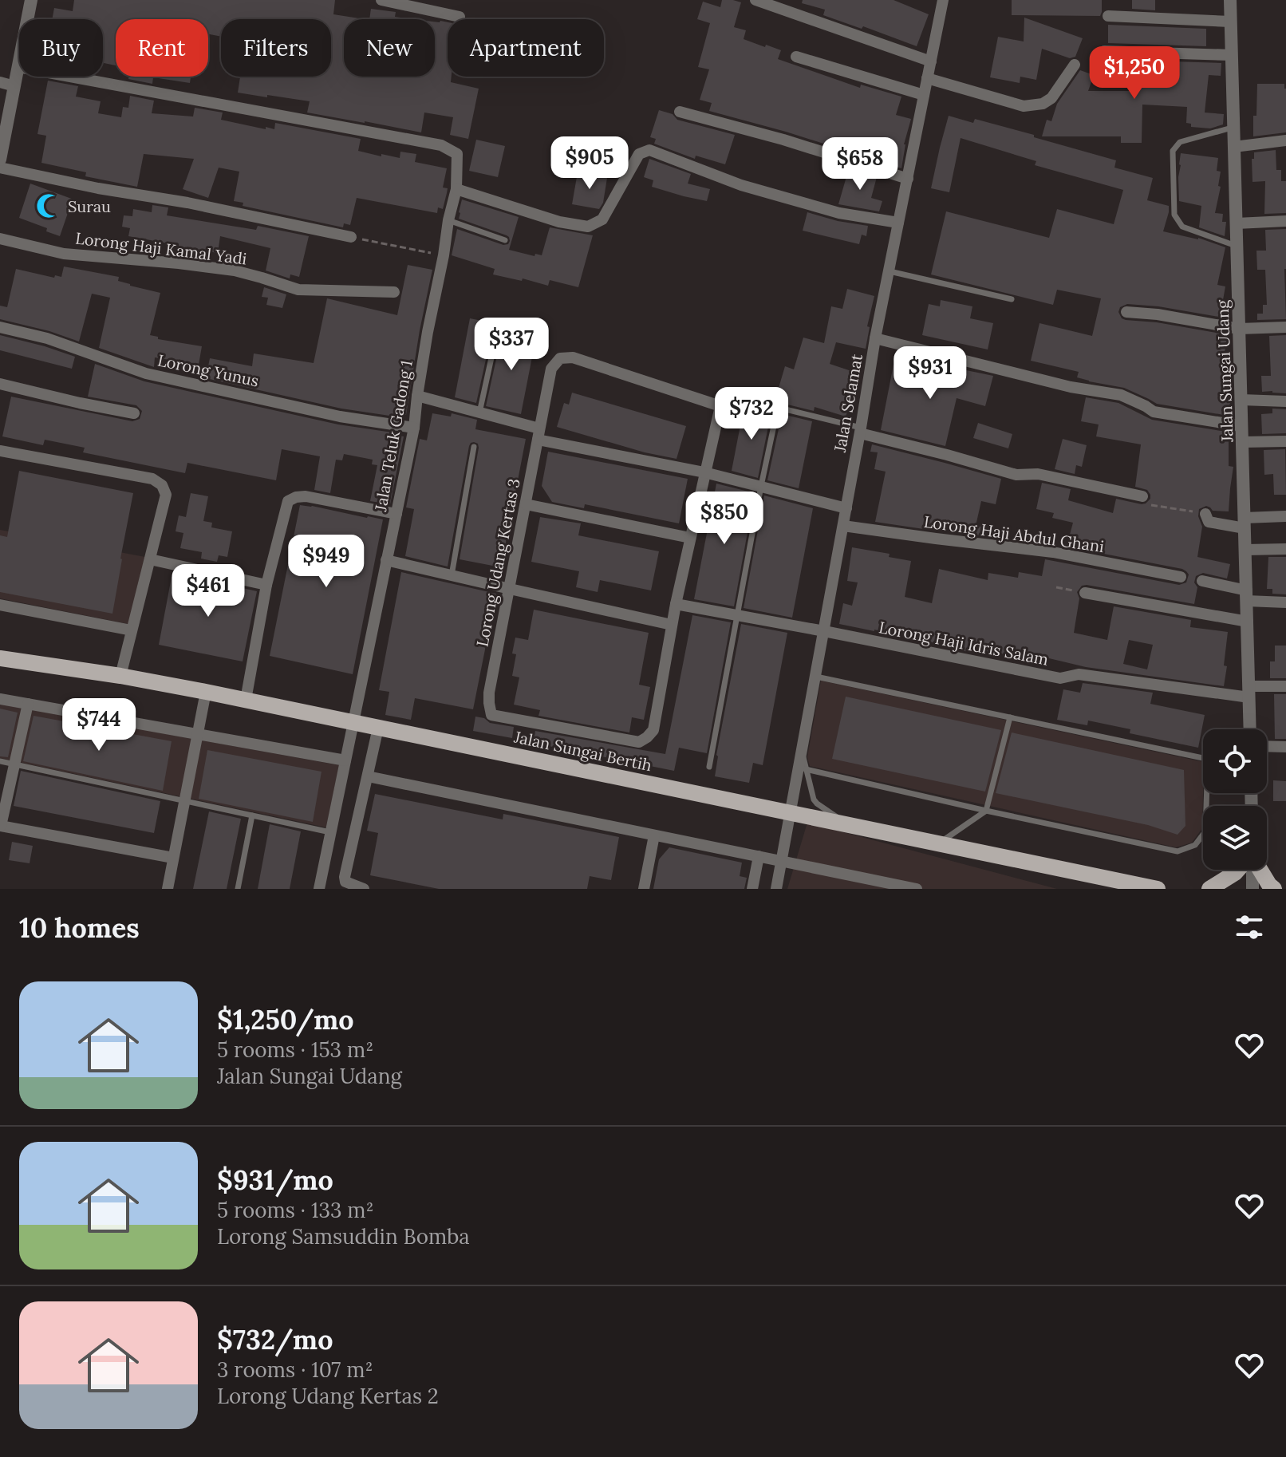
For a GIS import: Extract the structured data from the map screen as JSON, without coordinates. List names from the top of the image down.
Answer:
{
  "streets": {
    "main road": ["Jalan Sungai Bertih"],
    "street": [
      "Lorong Haji Kamal Yadi",
      "Lorong Yunus",
      "Jalan Sungai Udang",
      "Jalan Selamat",
      "Jalan Teluk Gadong 1",
      "Lorong Haji Abdul Ghani",
      "Lorong Udang Kertas 3",
      "Lorong Haji Idris Salam"
    ]
  },
  "crossings": [
    ["Lorong Yunus", "Jalan Teluk Gadong 1"],
    ["Jalan Sungai Udang", "Lorong Haji Idris Salam"],
    ["Jalan Selamat", "Lorong Haji Abdul Ghani"],
    ["Jalan Selamat", "Lorong Haji Idris Salam"],
    ["Jalan Selamat", "Jalan Sungai Bertih"],
    ["Jalan Teluk Gadong 1", "Jalan Sungai Bertih"]
  ],
  "places": {
    "mosque": ["Surau"]
  },
  "page": {
    "chip": [
      "Buy",
      "Rent",
      "Filters",
      "New",
      "Apartment"
    ],
    "price": [
      "$1,250",
      "$905",
      "$658",
      "$337",
      "$931",
      "$732",
      "$850",
      "$949",
      "$461",
      "$744"
    ],
    "heading": "10 homes",
    "list": [
      {
        "name": "$1,250/mo",
        "note": "5 rooms · 153 m² · Jalan Sungai Udang"
      },
      {
        "name": "$931/mo",
        "note": "5 rooms · 133 m² · Lorong Samsuddin Bomba"
      },
      {
        "name": "$732/mo",
        "note": "3 rooms · 107 m² · Lorong Udang Kertas 2"
      }
    ]
  }
}
